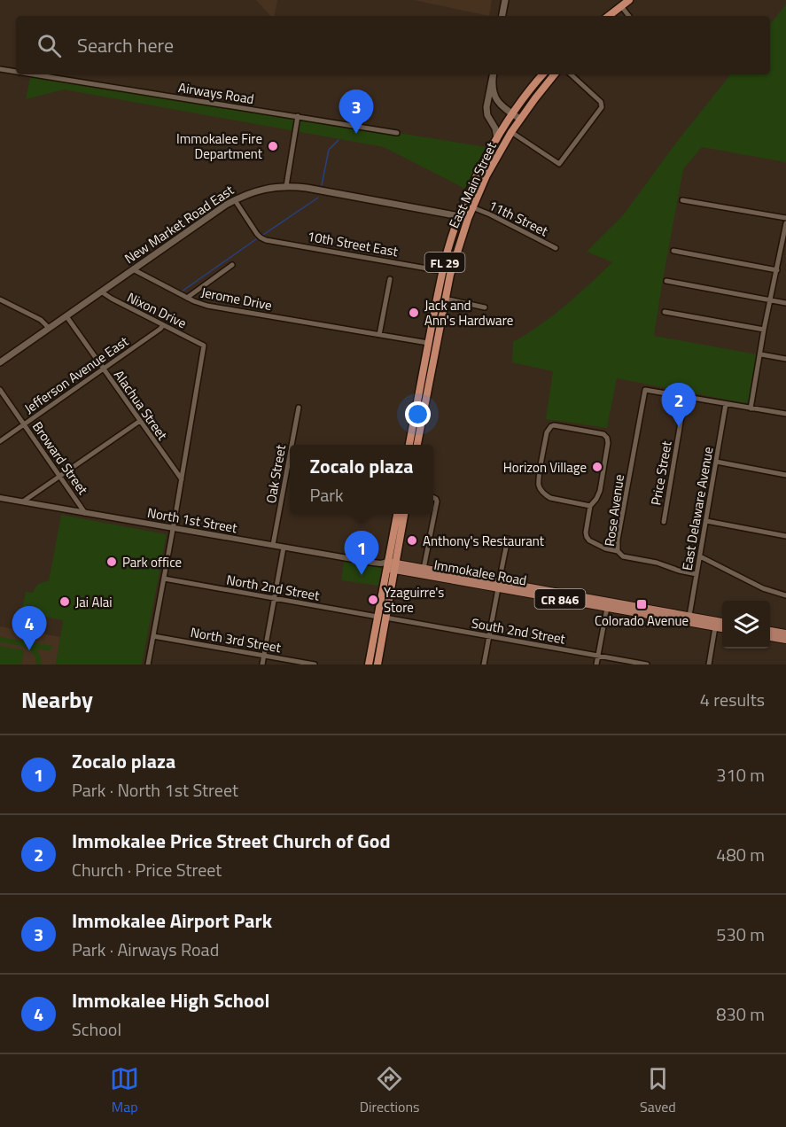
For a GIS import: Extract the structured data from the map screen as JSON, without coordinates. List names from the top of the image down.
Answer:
{
  "streets": {
    "highway": ["East Main Street", "FL 29"],
    "main road": ["New Market Road East", "Immokalee Road", "CR 846"],
    "street": [
      "Airways Road",
      "11th Street",
      "10th Street East",
      "Jerome Drive",
      "Nixon Drive",
      "Jefferson Avenue East",
      "Alachua Street",
      "Broward Street",
      "Price Street",
      "Oak Street",
      "East Delaware Avenue",
      "Rose Avenue",
      "North 1st Street",
      "North 2nd Street",
      "South 2nd Street",
      "North 3rd Street"
    ]
  },
  "crossings": [
    ["East Main Street", "11th Street"],
    ["East Main Street", "New Market Road East"],
    ["East Main Street", "10th Street East"],
    ["East Main Street", "Jerome Drive"],
    ["New Market Road East", "10th Street East"],
    ["New Market Road East", "Jerome Drive"],
    ["New Market Road East", "Nixon Drive"],
    ["New Market Road East", "Alachua Street"],
    ["Nixon Drive", "Jefferson Avenue East"],
    ["Nixon Drive", "Alachua Street"],
    ["Jefferson Avenue East", "Alachua Street"],
    ["Jefferson Avenue East", "Broward Street"],
    ["Broward Street", "North 1st Street"],
    ["Price Street", "Rose Avenue"],
    ["Oak Street", "North 1st Street"],
    ["East Delaware Avenue", "Rose Avenue"],
    ["East Delaware Avenue", "Immokalee Road"],
    ["North 1st Street", "Immokalee Road"],
    ["North 2nd Street", "South 2nd Street"]
  ],
  "places": {
    "other": [
      "Immokalee Fire Department",
      "Jack and Ann's Hardware",
      "Horizon Village",
      "Anthony's Restaurant",
      "Park office",
      "Yzaguirre's Store",
      "Jai Alai"
    ],
    "transit": ["Colorado Avenue"]
  },
  "page": {
    "search": "Search here",
    "pins": [
      "3",
      "2",
      "1",
      "4"
    ],
    "popup": ["Zocalo plaza", "Park"],
    "heading": ["Nearby", "4 results"],
    "list": [
      {
        "mark": "1",
        "name": "Zocalo plaza",
        "note": "Park · North 1st Street",
        "value": "310 m"
      },
      {
        "mark": "2",
        "name": "Immokalee Price Street Church of God",
        "note": "Church · Price Street",
        "value": "480 m"
      },
      {
        "mark": "3",
        "name": "Immokalee Airport Park",
        "note": "Park · Airways Road",
        "value": "530 m"
      },
      {
        "mark": "4",
        "name": "Immokalee High School",
        "note": "School",
        "value": "830 m"
      }
    ],
    "nav": ["Map", "Directions", "Saved"]
  }
}
